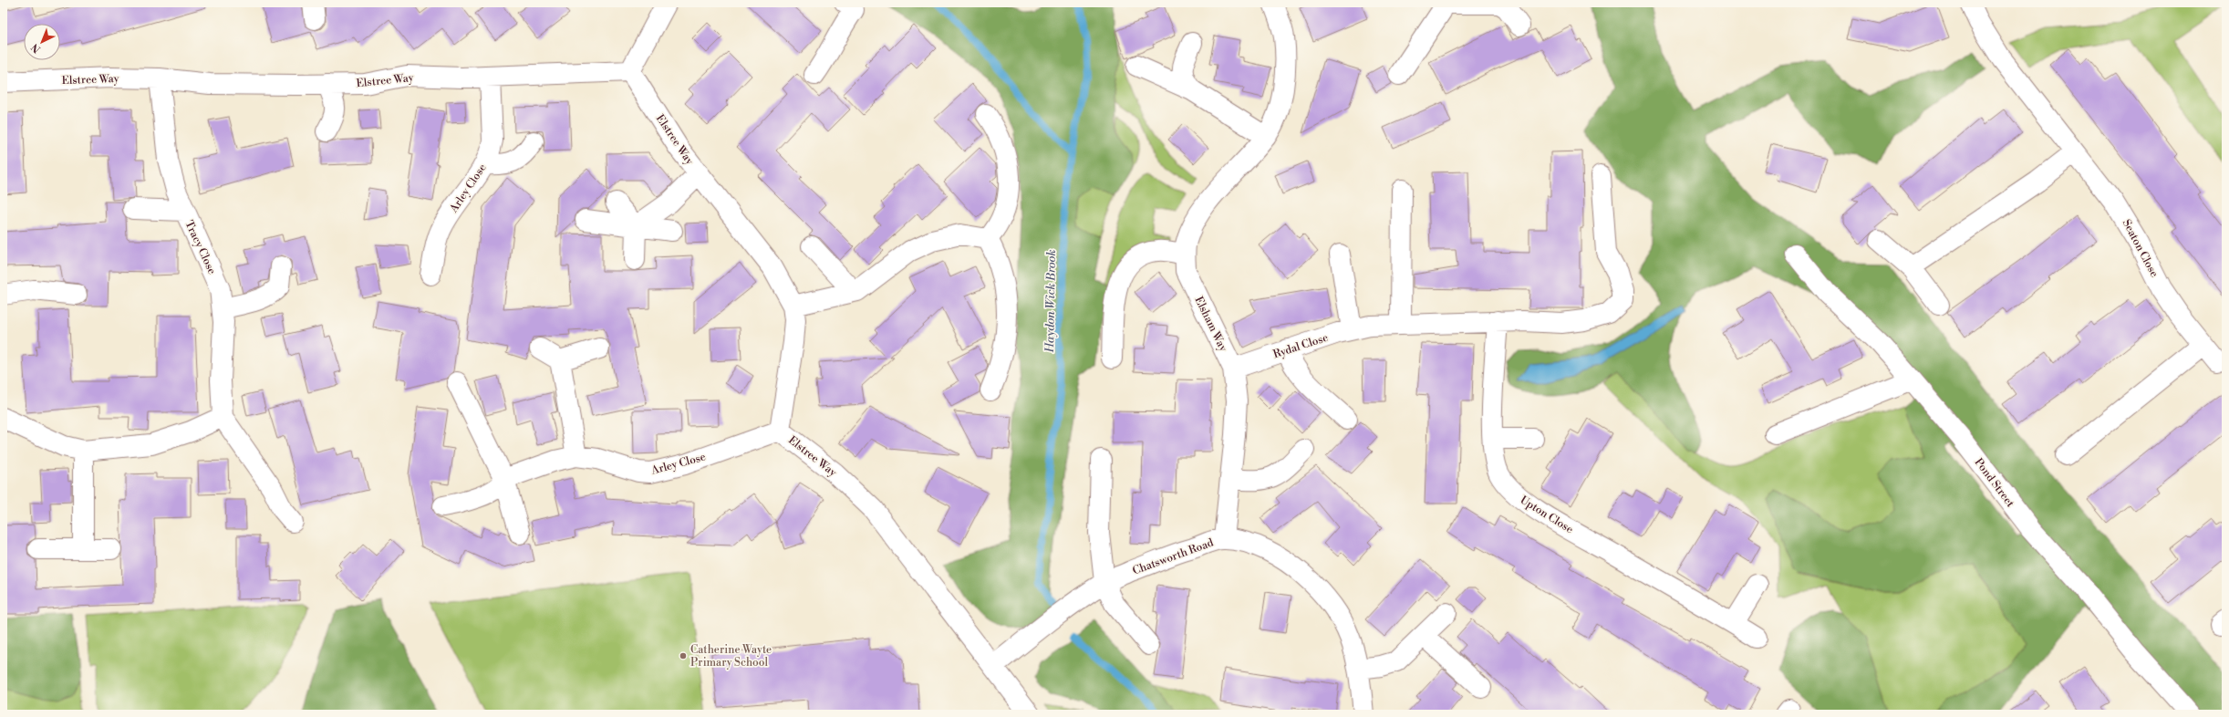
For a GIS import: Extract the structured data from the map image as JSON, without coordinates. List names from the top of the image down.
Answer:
{
  "streets": {
    "street": [
      "Elstree Way",
      "Arley Close",
      "Tracy Close",
      "Seaton Close",
      "Elsham Way",
      "Rydal Close",
      "Pond Street",
      "Upton Close",
      "Chatsworth Road"
    ]
  },
  "crossings": [
    ["Elstree Way", "Arley Close"],
    ["Elstree Way", "Tracy Close"],
    ["Elstree Way", "Chatsworth Road"],
    ["Elsham Way", "Rydal Close"],
    ["Elsham Way", "Chatsworth Road"]
  ],
  "water": ["Haydon Wick Brook"],
  "places": ["Catherine Wayte Primary School"],
  "north": "bottom left"
}
